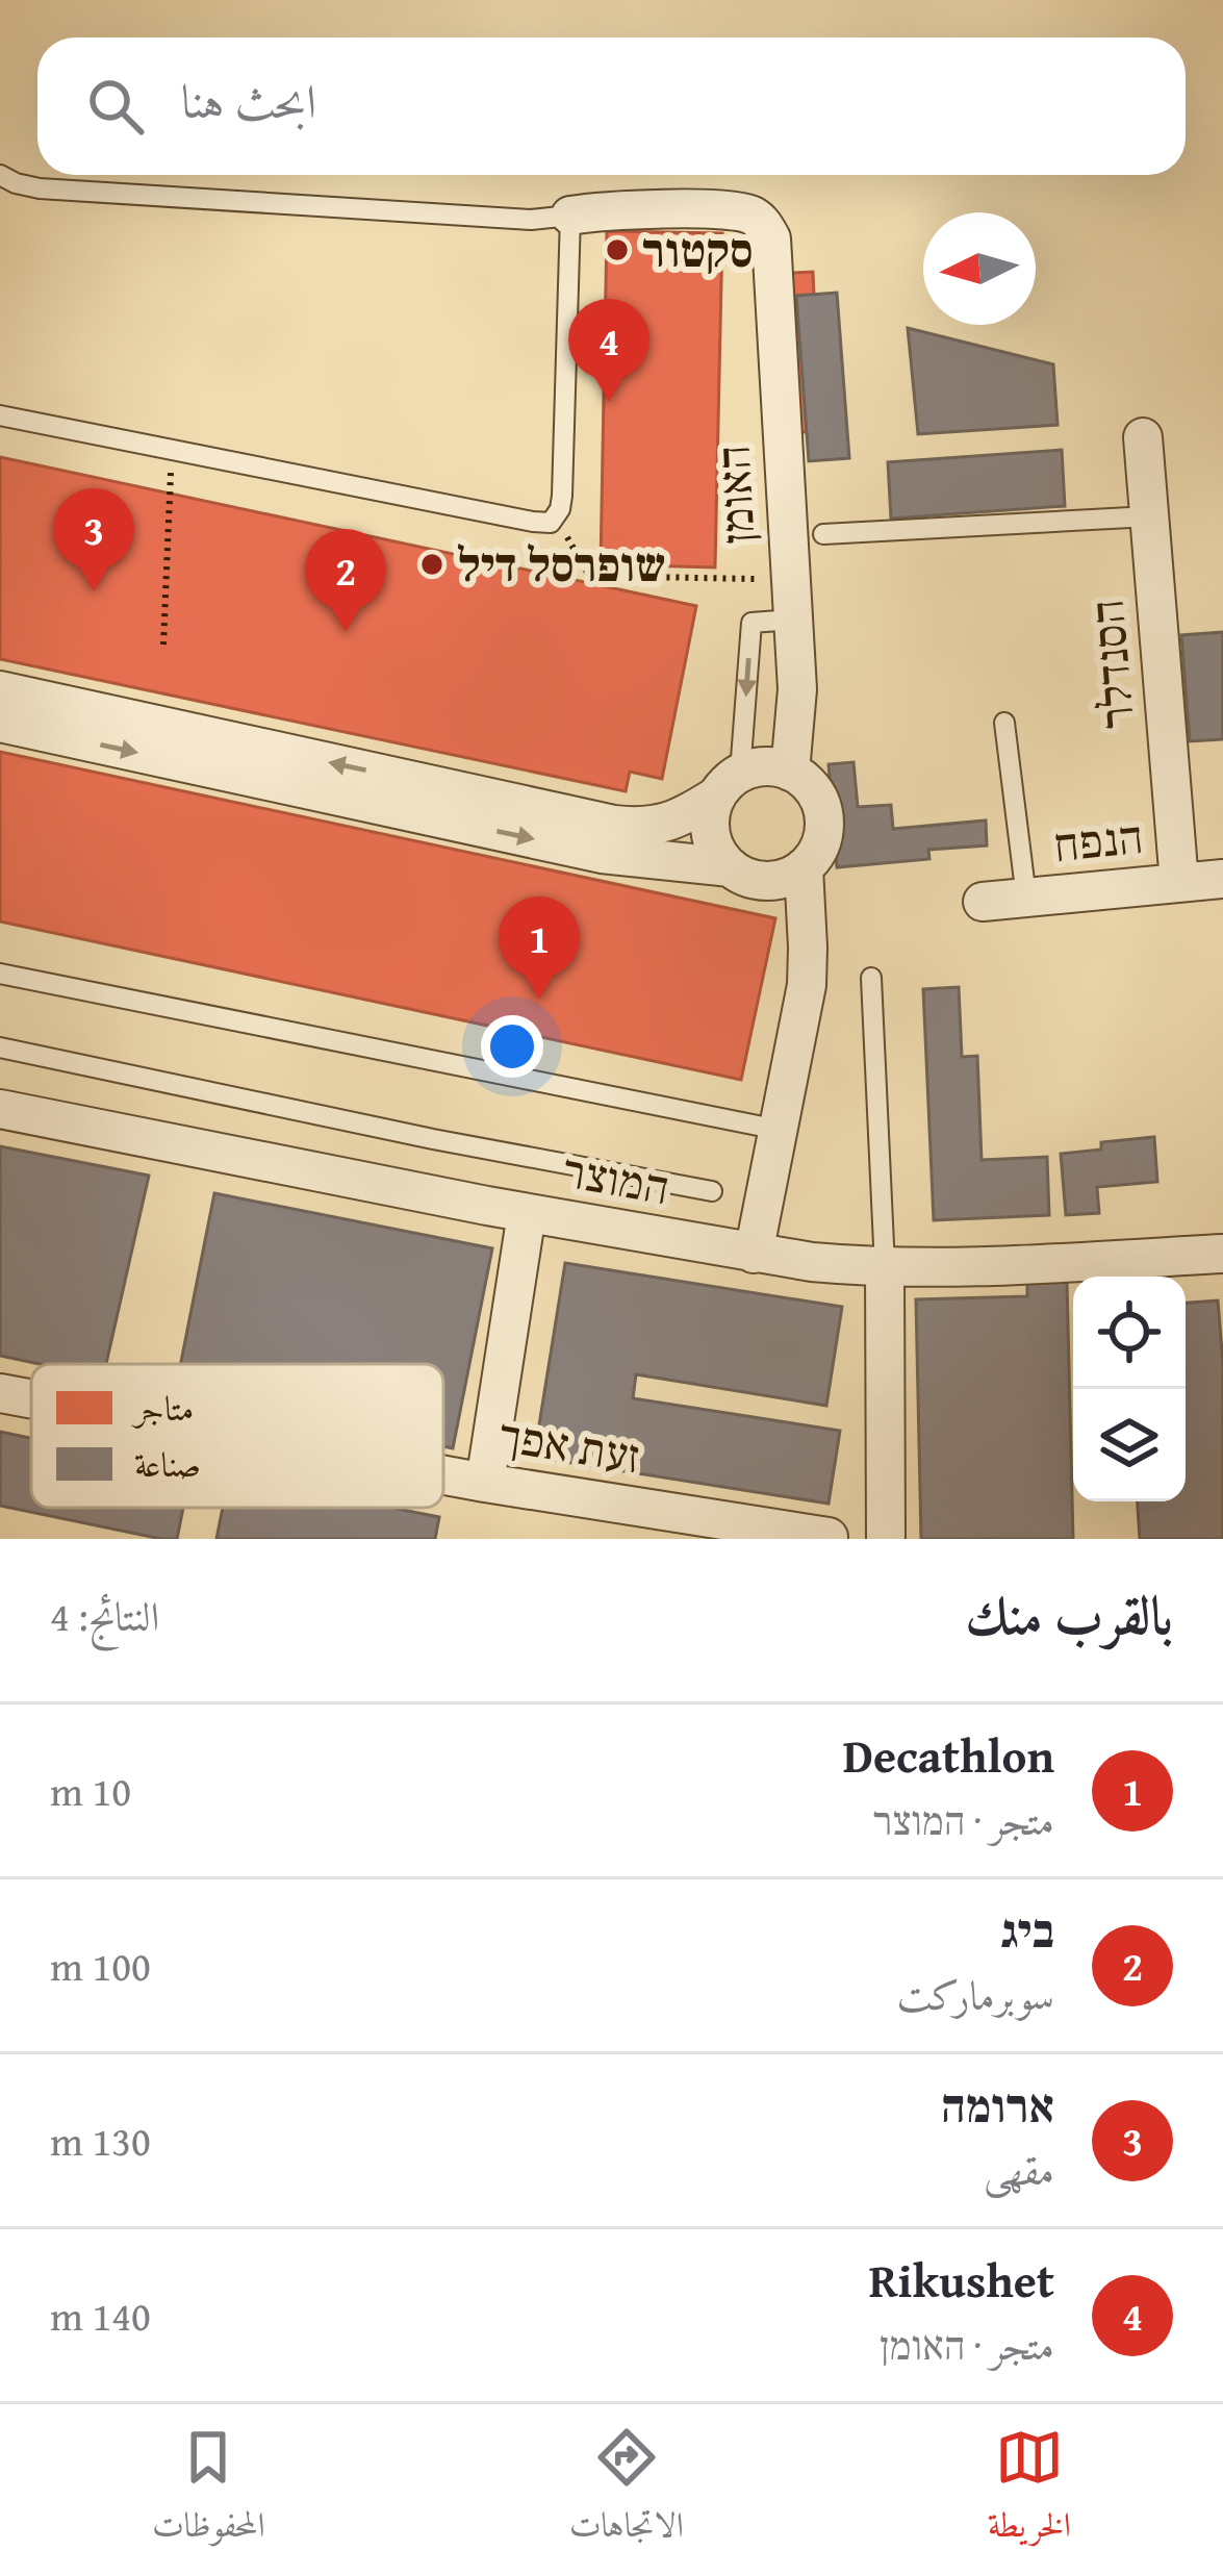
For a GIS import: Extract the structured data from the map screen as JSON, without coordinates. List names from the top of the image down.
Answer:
{
  "streets": {
    "street": [
      "האומן",
      "הסנדלר",
      "הנפח",
      "המוצר",
      "זעת אפך"
    ]
  },
  "crossings": [
    ["הסנדלר", "הנפח"]
  ],
  "places": ["סקטור", "שופרסל דיל"],
  "legend": ["متاجر", "صناعة"],
  "north": "left",
  "page": {
    "search": "ابحث هنا",
    "pins": [
      "4",
      "3",
      "2",
      "1"
    ],
    "heading": ["بالقرب منك", "النتائج: 4"],
    "list": [
      {
        "mark": "1",
        "name": "Decathlon",
        "note": "متجر · המוצר",
        "value": "10 m"
      },
      {
        "mark": "2",
        "name": "ביג",
        "note": "سوبرماركت",
        "value": "100 m"
      },
      {
        "mark": "3",
        "name": "ארומה",
        "note": "مقهى",
        "value": "130 m"
      },
      {
        "mark": "4",
        "name": "Rikushet",
        "note": "متجر · האומן",
        "value": "140 m"
      }
    ],
    "nav": ["الخريطة", "الاتجاهات", "المحفوظات"]
  }
}
